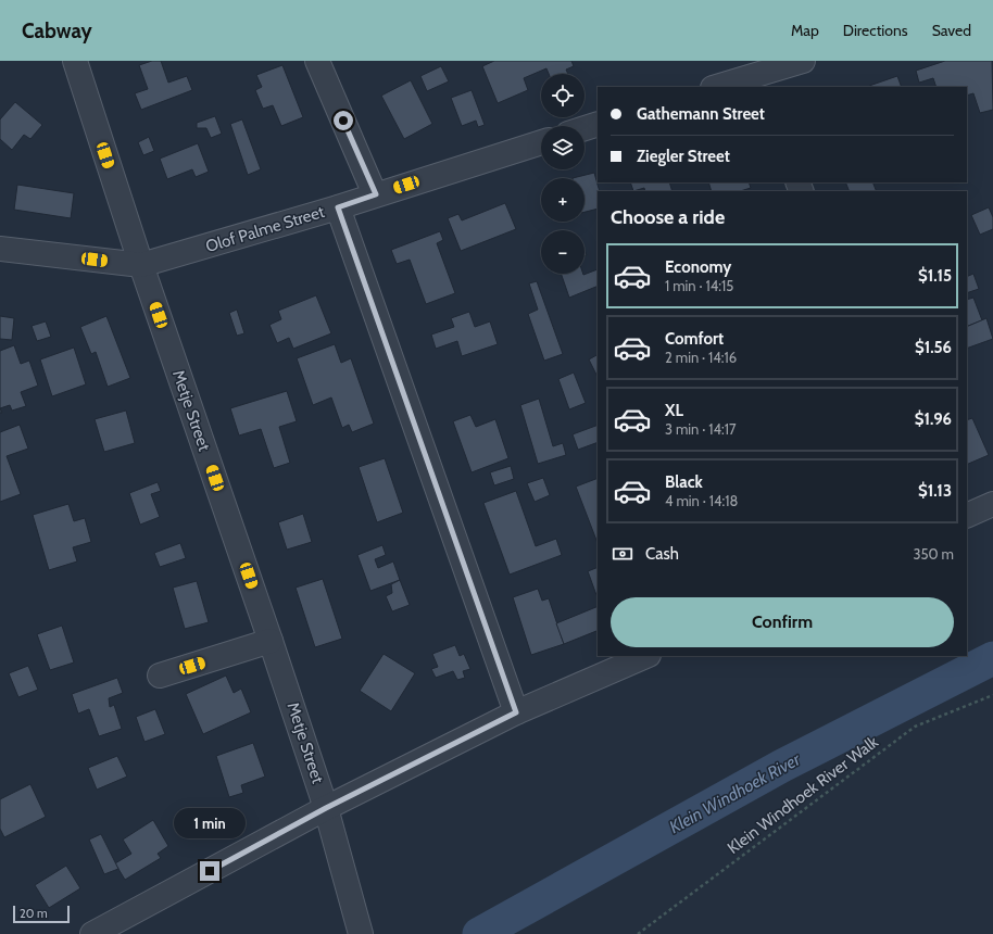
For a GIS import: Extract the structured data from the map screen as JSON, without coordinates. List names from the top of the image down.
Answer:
{
  "streets": {
    "street": ["Olof Palme Street", "Metje Street"],
    "path": ["Klein Windhoek River Walk"]
  },
  "crossings": [
    ["Olof Palme Street", "Metje Street"]
  ],
  "water": ["Klein Windhoek River"],
  "scale_bar": "20 m",
  "page": {
    "header": "Cabway",
    "nav": ["Map", "Directions", "Saved"],
    "map_buttons": ["+", "−"],
    "banner": ["Gathemann Street", "Ziegler Street"],
    "heading": "Choose a ride",
    "list": [
      {
        "name": "Economy",
        "note": "1 min · 14:15",
        "value": "$1.15"
      },
      {
        "name": "Comfort",
        "note": "2 min · 14:16",
        "value": "$1.56"
      },
      {
        "name": "XL",
        "note": "3 min · 14:17",
        "value": "$1.96"
      },
      {
        "name": "Black",
        "note": "4 min · 14:18",
        "value": "$1.13"
      }
    ],
    "pay": ["Cash", "350 m"],
    "buttons": "Confirm",
    "bubble": "1 min",
    "scale": "20 m"
  }
}
